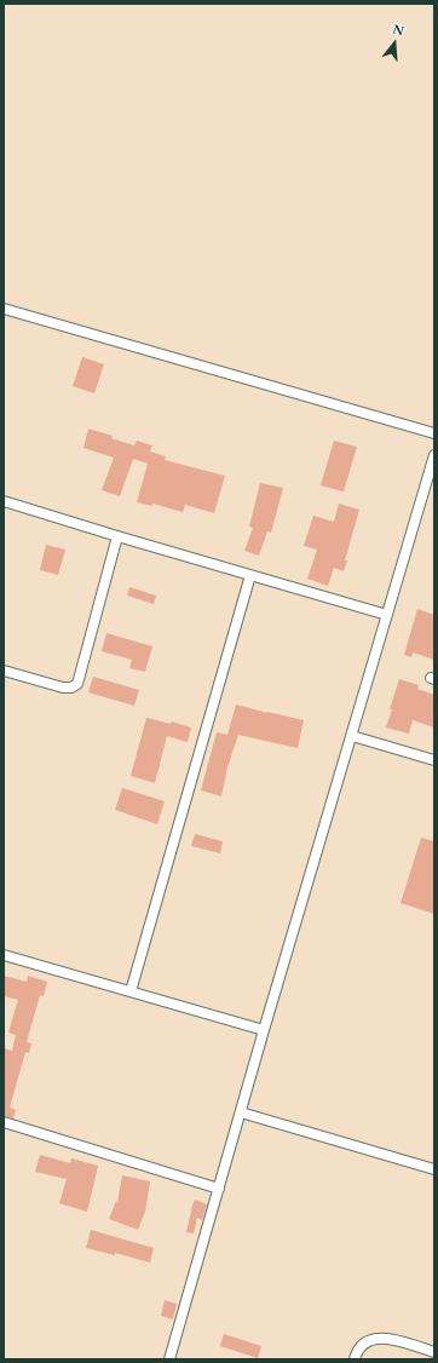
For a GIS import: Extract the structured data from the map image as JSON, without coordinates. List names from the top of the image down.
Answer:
{
  "north": "top"
}
